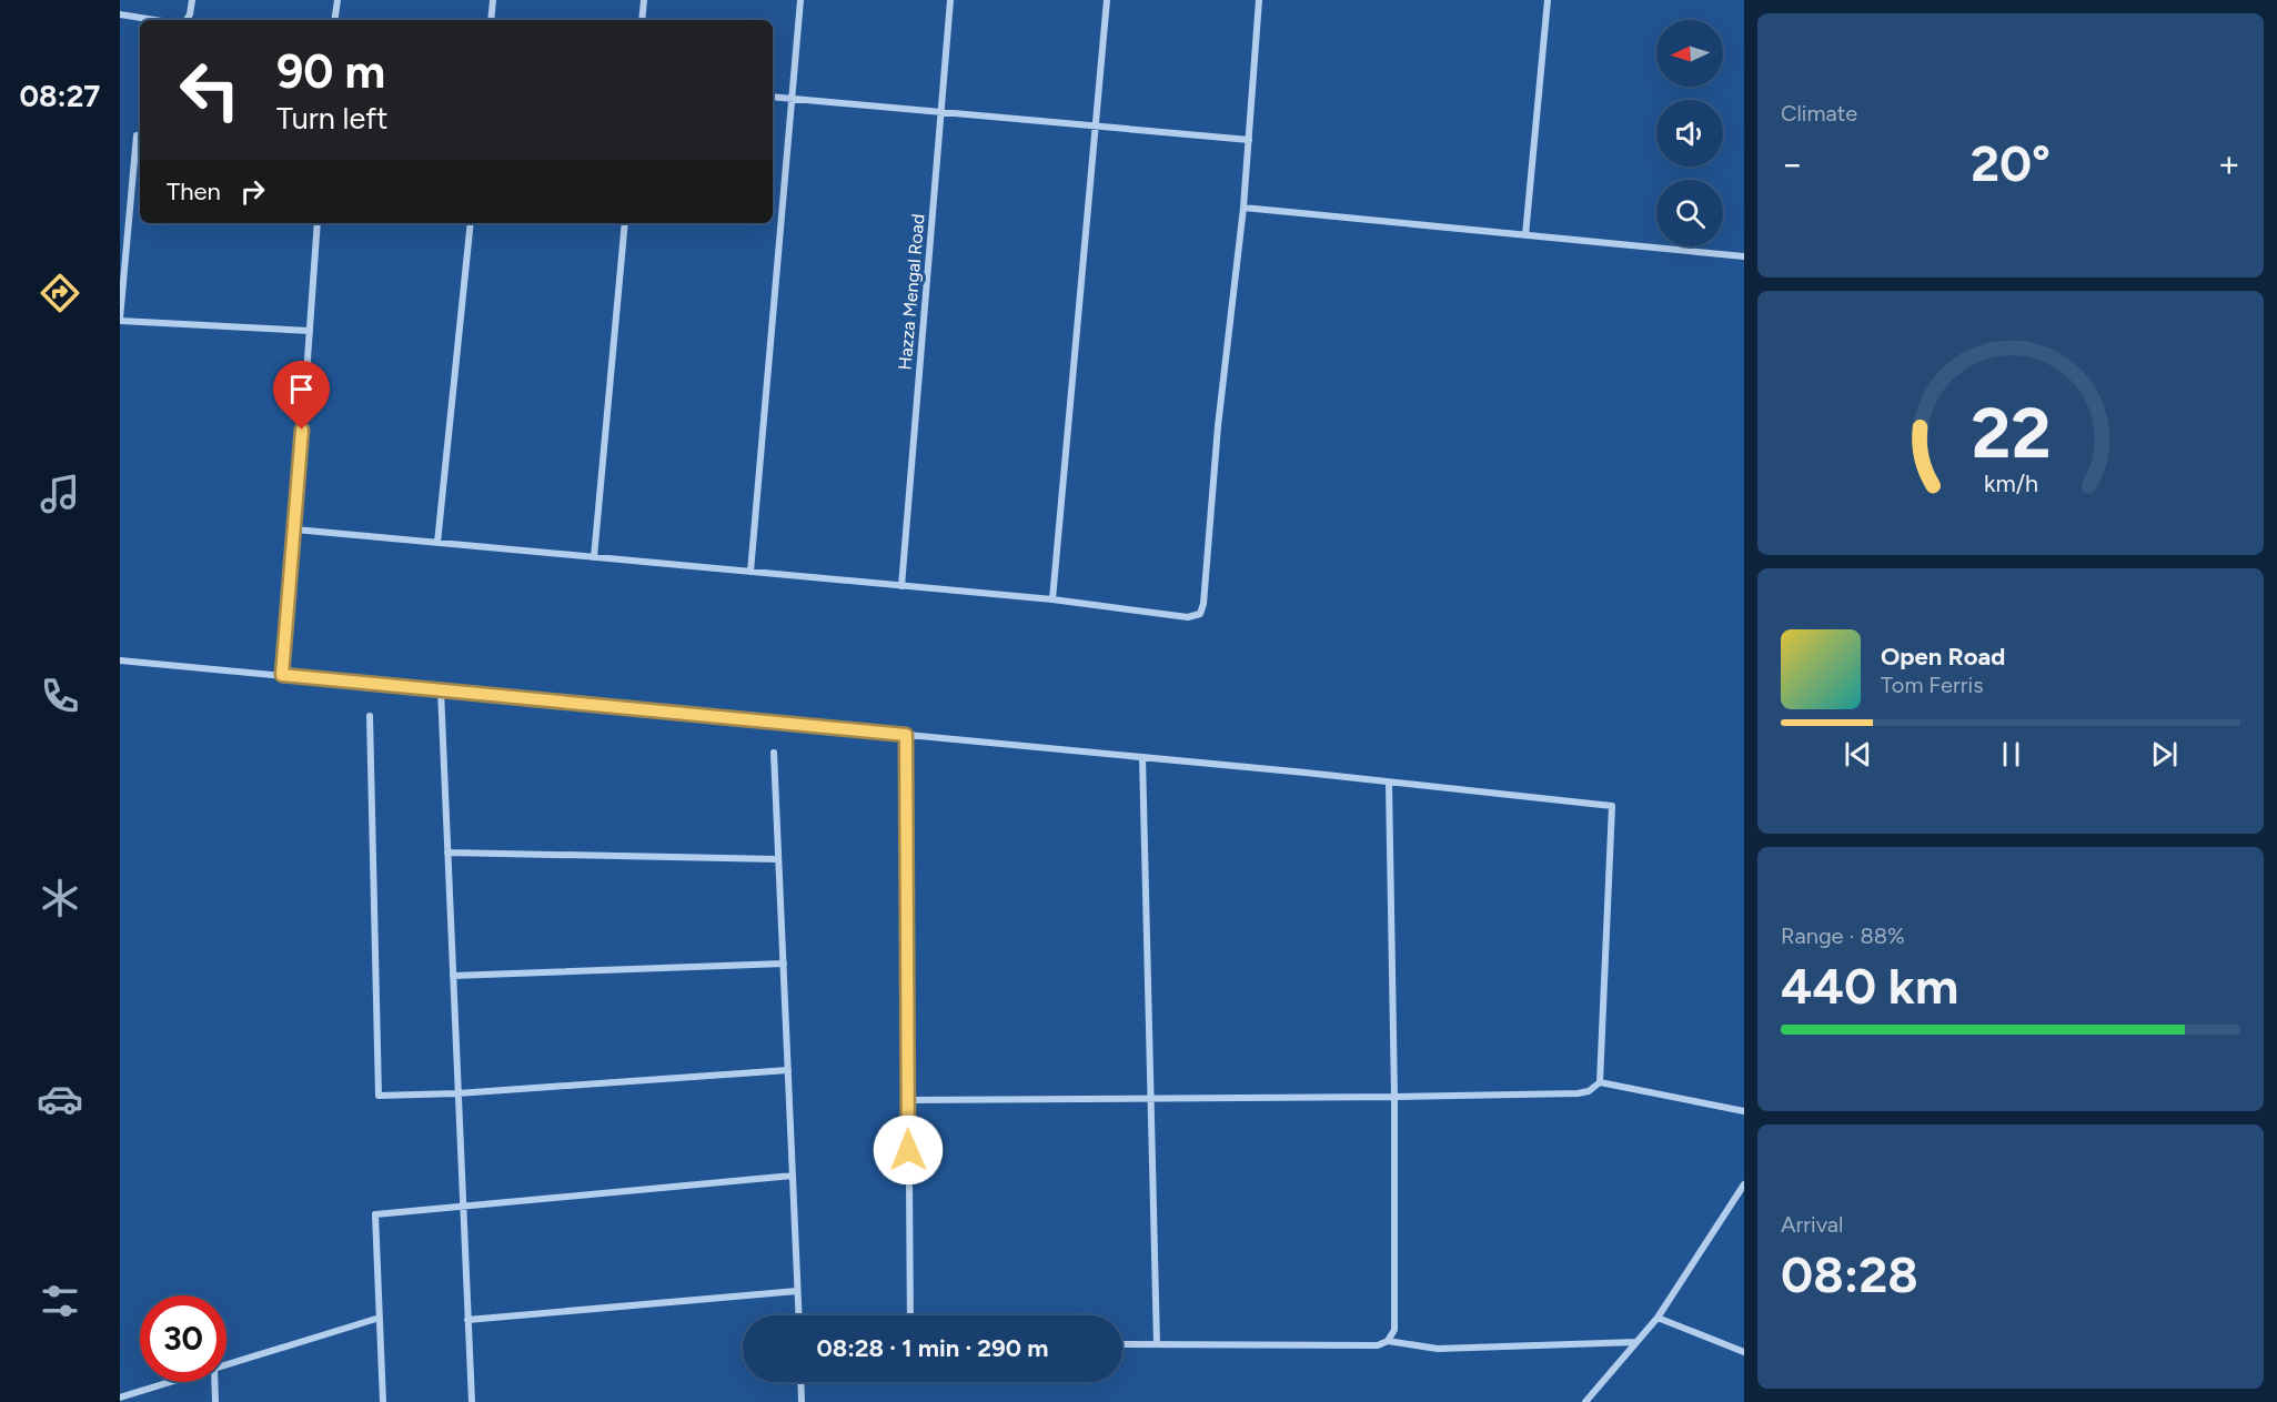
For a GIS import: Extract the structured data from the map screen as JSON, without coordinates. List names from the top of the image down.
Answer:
{
  "streets": {
    "street": ["Hazza Mengal Road"]
  },
  "north": "left",
  "page": {
    "tabs": "08:27",
    "tile": [
      "Climate",
      ["Range · 88%", "440 km"],
      ["Arrival", "08:28"]
    ],
    "turn": ["90 m", "Turn left"],
    "heat": ["−", "20°", "+"],
    "then": "Then",
    "song": ["Open Road", "Tom Ferris"],
    "limit": "30",
    "trip": "08:28 · 1 min · 290 m",
    "gauge": ["22", "km/h"]
  }
}
